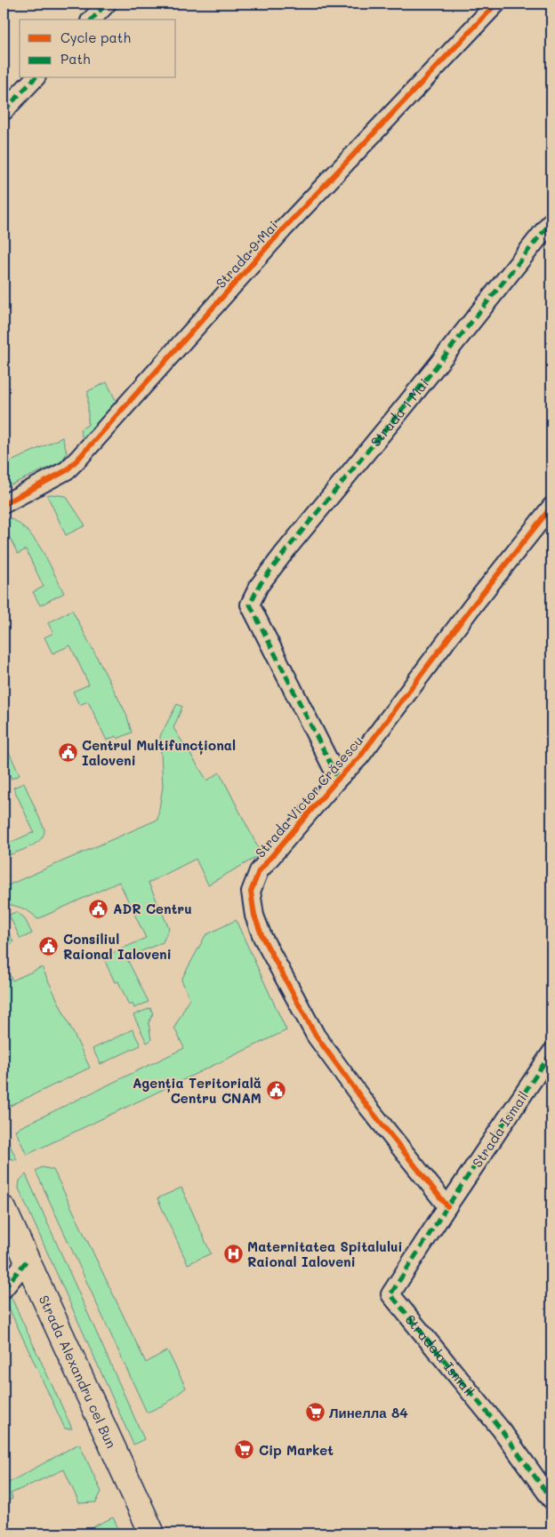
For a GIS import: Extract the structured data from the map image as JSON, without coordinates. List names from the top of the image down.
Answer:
{
  "streets": {
    "main road": ["Strada Alexandru cel Bun"],
    "street": [
      "Strada 9 Mai",
      "Strada 1 Mai",
      "Strada Victor Crăsescu",
      "Strada Ismail",
      "Stradela Ismail"
    ]
  },
  "crossings": [
    ["Strada 1 Mai", "Strada Victor Crăsescu"],
    ["Strada Victor Crăsescu", "Strada Ismail"],
    ["Strada Victor Crăsescu", "Stradela Ismail"],
    ["Strada Ismail", "Stradela Ismail"]
  ],
  "places": {
    "public building": [
      "Centrul Multifuncțional Ialoveni",
      "ADR Centru",
      "Consiliul Raional Ialoveni",
      "Agenția Teritorială Centru CNAM"
    ],
    "hospital": ["Maternitatea Spitalului Raional Ialoveni"],
    "supermarket": ["Линелла 84", "Cip Market"]
  },
  "legend": ["Cycle path", "Path"]
}
